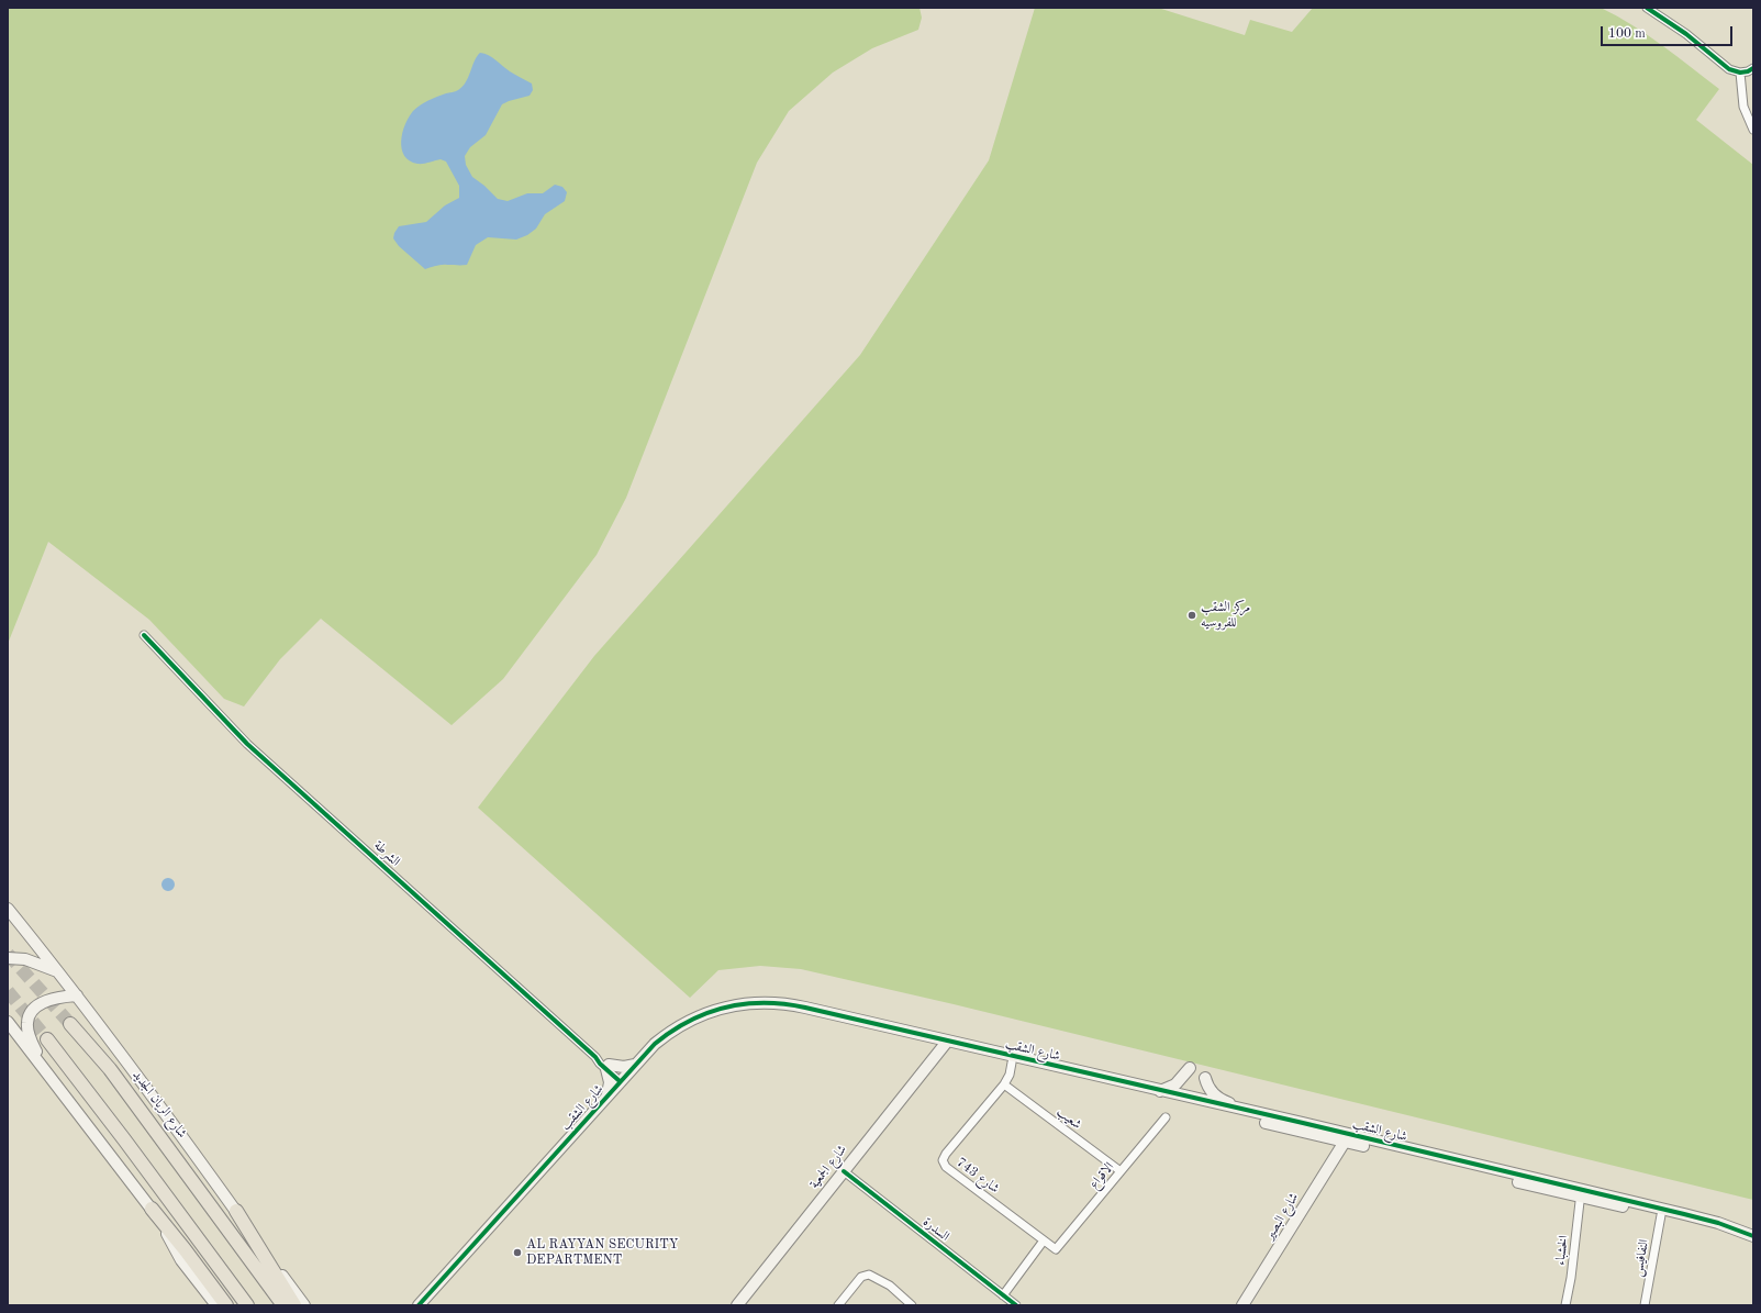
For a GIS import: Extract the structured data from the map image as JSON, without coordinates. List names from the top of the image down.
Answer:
{
  "streets": {
    "highway": ["شارع الريان الجديد"],
    "street": [
      "الشرطة",
      "شارع الشقب",
      "شعيب",
      "شارع الجمعية",
      "شارع 743",
      "الاقواع",
      "شارع البصير",
      "السدرة",
      "الخشباء",
      "النفافيس"
    ]
  },
  "crossings": [
    ["الشرطة", "شارع الشقب"],
    ["شارع الشقب", "شارع الجمعية"],
    ["شارع الشقب", "شارع 743"],
    ["شارع الشقب", "شارع البصير"],
    ["شارع الشقب", "الخشباء"],
    ["شارع الشقب", "النفافيس"],
    ["شعيب", "شارع 743"],
    ["شعيب", "الاقواع"],
    ["شارع الجمعية", "السدرة"],
    ["شارع 743", "الاقواع"]
  ],
  "places": ["مركز الشقب للفروسيه", "AL RAYYAN SECURITY DEPARTMENT"],
  "scale_bar": "100 m"
}
